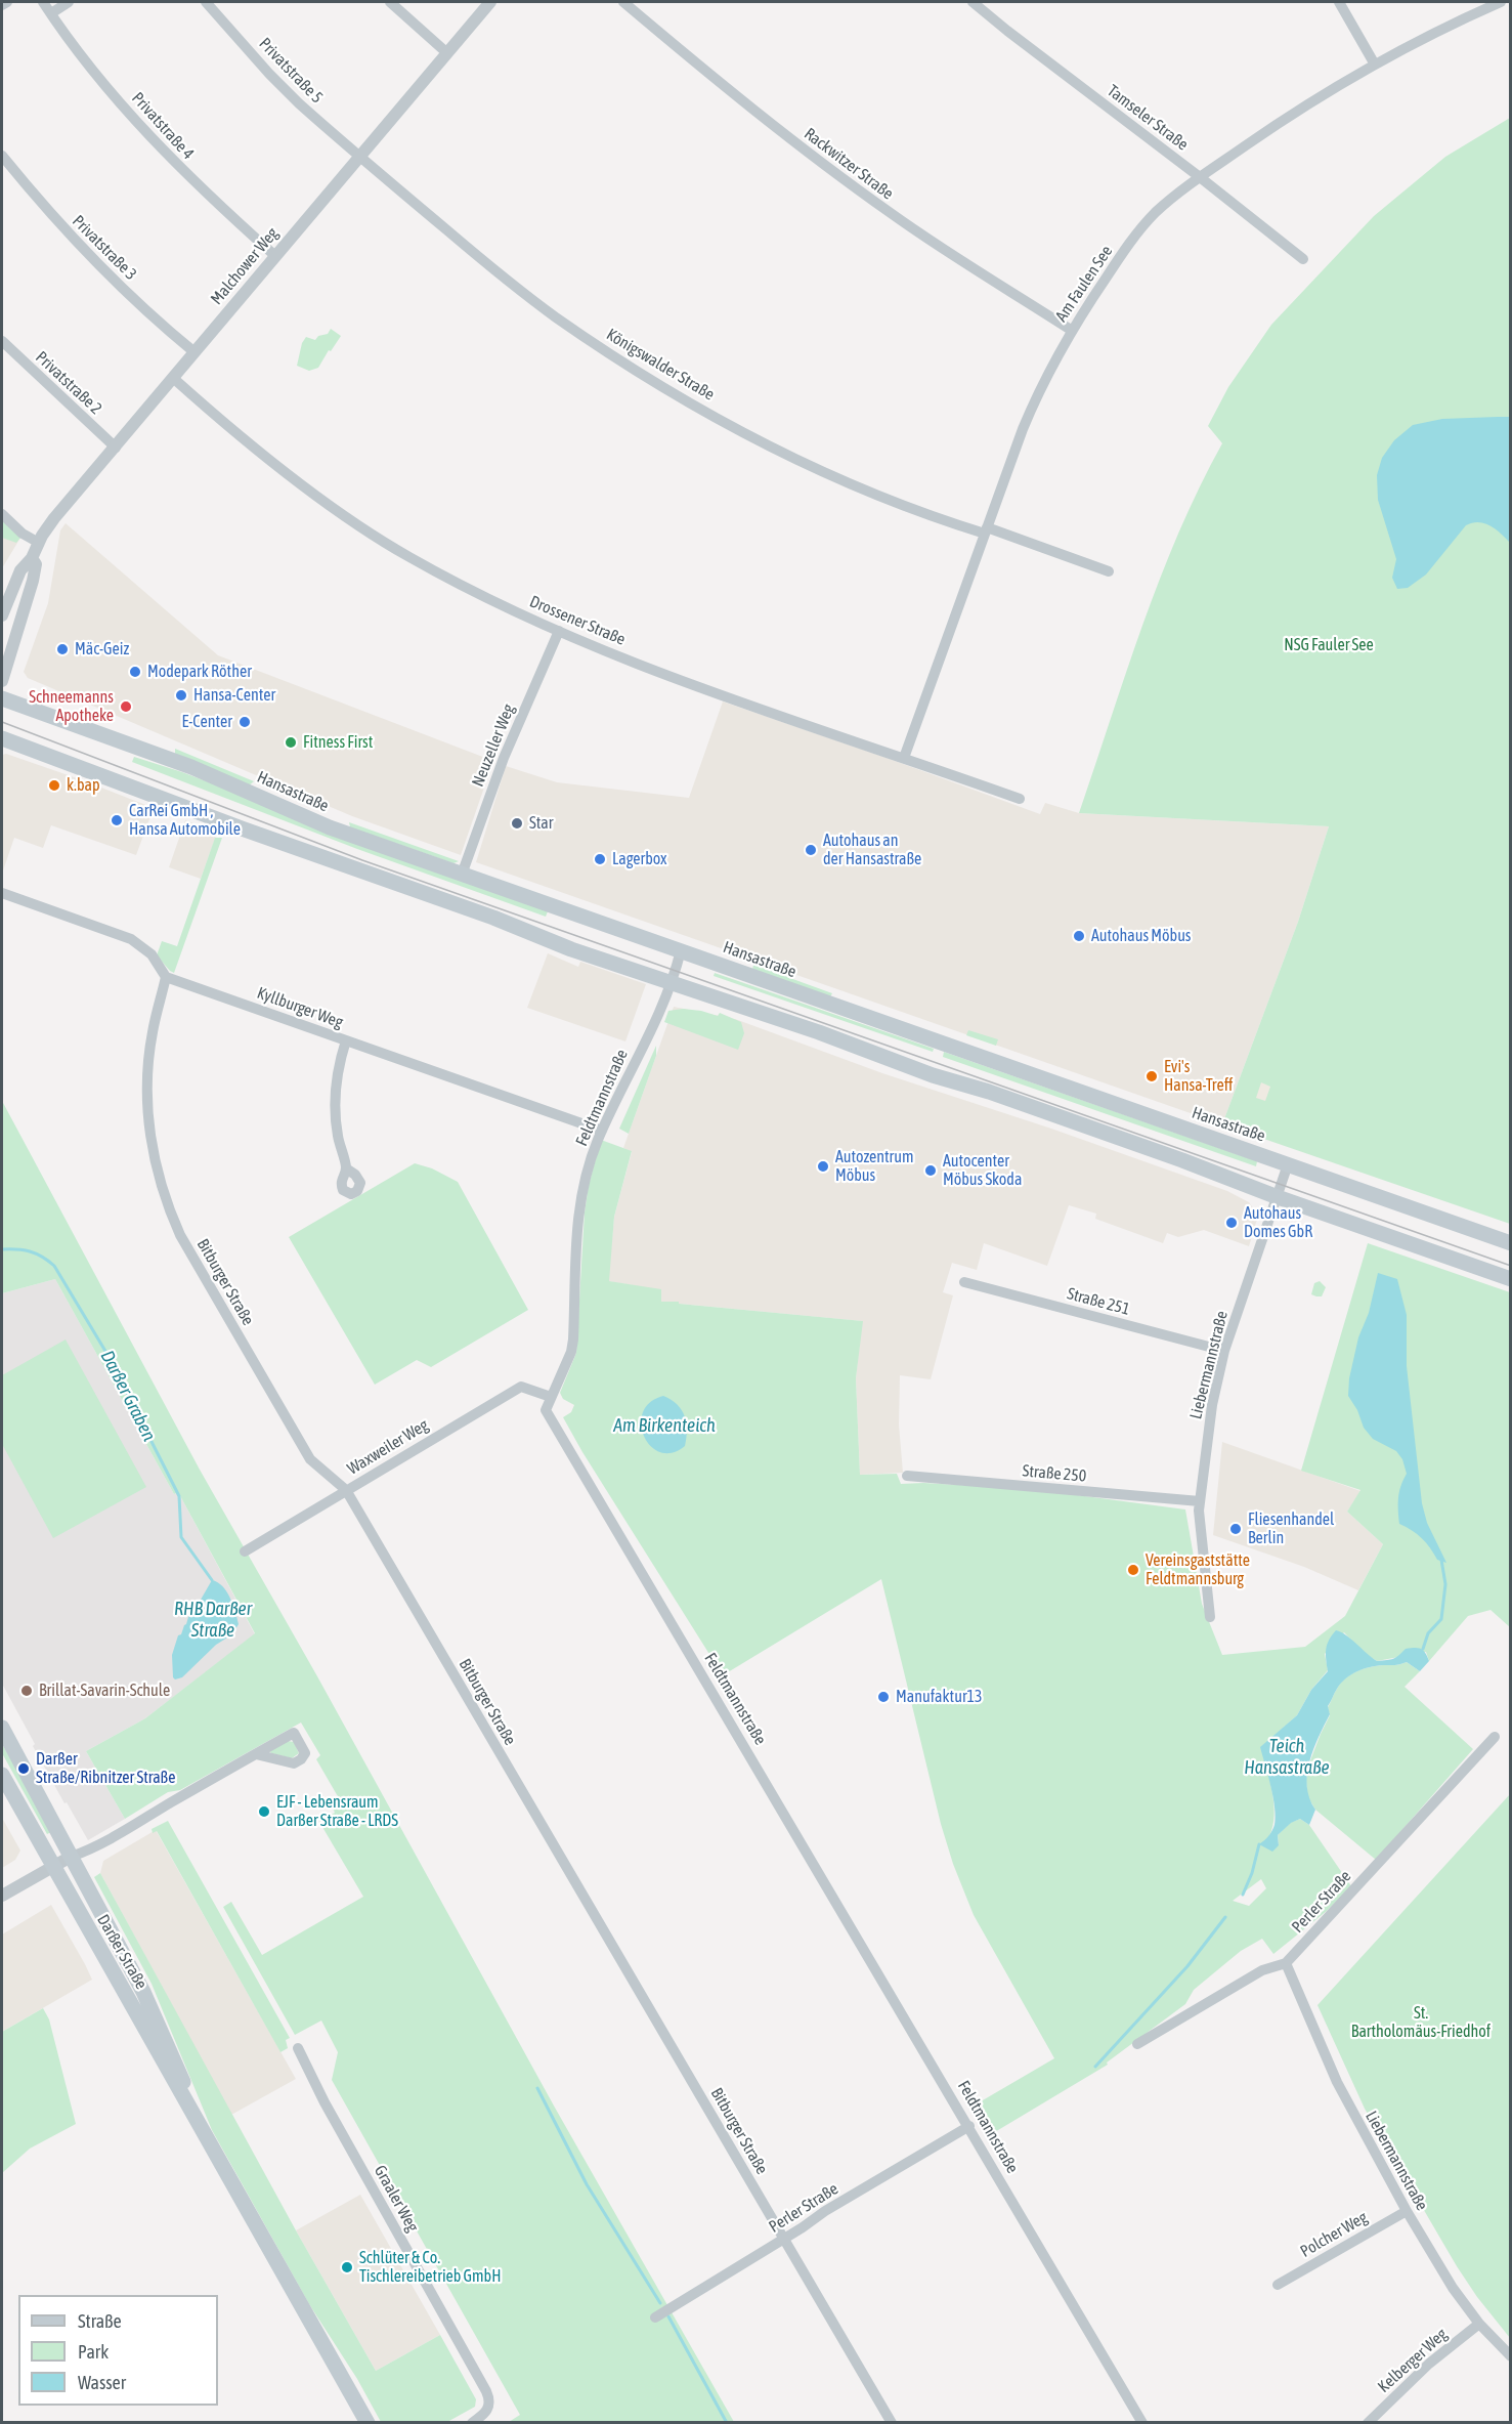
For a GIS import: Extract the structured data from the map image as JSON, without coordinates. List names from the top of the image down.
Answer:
{
  "streets": {
    "main road": ["Hansastraße", "Darßer Straße"],
    "street": [
      "Privatstraße 5",
      "Tamseler Straße",
      "Privatstraße 4",
      "Rackwitzer Straße",
      "Privatstraße 3",
      "Malchower Weg",
      "Am Faulen See",
      "Königswalder Straße",
      "Privatstraße 2",
      "Drossener Straße",
      "Neuzeller Weg",
      "Kyllburger Weg",
      "Feldtmannstraße",
      "Bitburger Straße",
      "Straße 251",
      "Liebermannstraße",
      "Waxweiler Weg",
      "Straße 250",
      "Perler Straße",
      "Graaler Weg",
      "Polcher Weg",
      "Kelberger Weg"
    ]
  },
  "crossings": [
    ["Privatstraße 5", "Malchower Weg"],
    ["Privatstraße 5", "Königswalder Straße"],
    ["Tamseler Straße", "Am Faulen See"],
    ["Privatstraße 4", "Malchower Weg"],
    ["Rackwitzer Straße", "Am Faulen See"],
    ["Privatstraße 3", "Malchower Weg"],
    ["Malchower Weg", "Königswalder Straße"],
    ["Malchower Weg", "Privatstraße 2"],
    ["Malchower Weg", "Drossener Straße"],
    ["Am Faulen See", "Königswalder Straße"],
    ["Am Faulen See", "Drossener Straße"],
    ["Drossener Straße", "Neuzeller Weg"],
    ["Neuzeller Weg", "Hansastraße"],
    ["Hansastraße", "Feldtmannstraße"],
    ["Hansastraße", "Liebermannstraße"],
    ["Kyllburger Weg", "Feldtmannstraße"],
    ["Kyllburger Weg", "Bitburger Straße"],
    ["Feldtmannstraße", "Waxweiler Weg"],
    ["Feldtmannstraße", "Perler Straße"],
    ["Bitburger Straße", "Waxweiler Weg"],
    ["Bitburger Straße", "Perler Straße"],
    ["Straße 251", "Liebermannstraße"],
    ["Liebermannstraße", "Straße 250"],
    ["Liebermannstraße", "Perler Straße"],
    ["Liebermannstraße", "Polcher Weg"],
    ["Liebermannstraße", "Kelberger Weg"]
  ],
  "water": [
    "Darßer Graben",
    "Am Birkenteich",
    "RHB Darßer Straße",
    "Teich Hansastraße"
  ],
  "parks": ["NSG Fauler See", "St. Bartholomäus-Friedhof"],
  "places": [
    "Mäc-Geiz",
    "Modepark Röther",
    "Hansa-Center",
    "Schneemanns Apotheke",
    "E-Center",
    "Fitness First",
    "k.bap",
    "CarRei GmbH , Hansa Automobile",
    "Star",
    "Autohaus an der Hansastraße",
    "Lagerbox",
    "Autohaus Möbus",
    "Evi's Hansa-Treff",
    "Autozentrum Möbus",
    "Autocenter Möbus Skoda",
    "Autohaus Domes GbR",
    "Fliesenhandel Berlin",
    "Vereinsgaststätte Feldtmannsburg",
    "Brillat-Savarin-Schule",
    "Manufaktur13",
    "Darßer Straße/Ribnitzer Straße",
    "EJF - Lebensraum Darßer Straße - LRDS",
    "Schlüter & Co. Tischlereibetrieb GmbH"
  ],
  "legend": ["Straße", "Park", "Wasser"]
}
